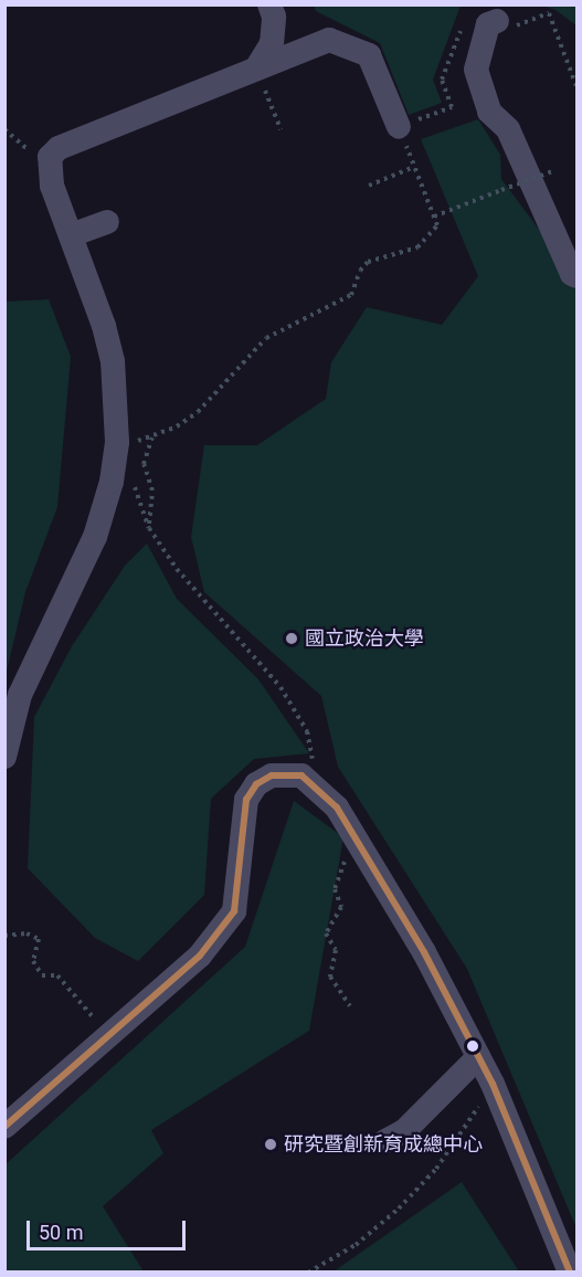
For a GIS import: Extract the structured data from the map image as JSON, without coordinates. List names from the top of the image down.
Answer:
{
  "places": ["國立政治大學", "研究暨創新育成總中心"],
  "scale_bar": "50 m"
}
